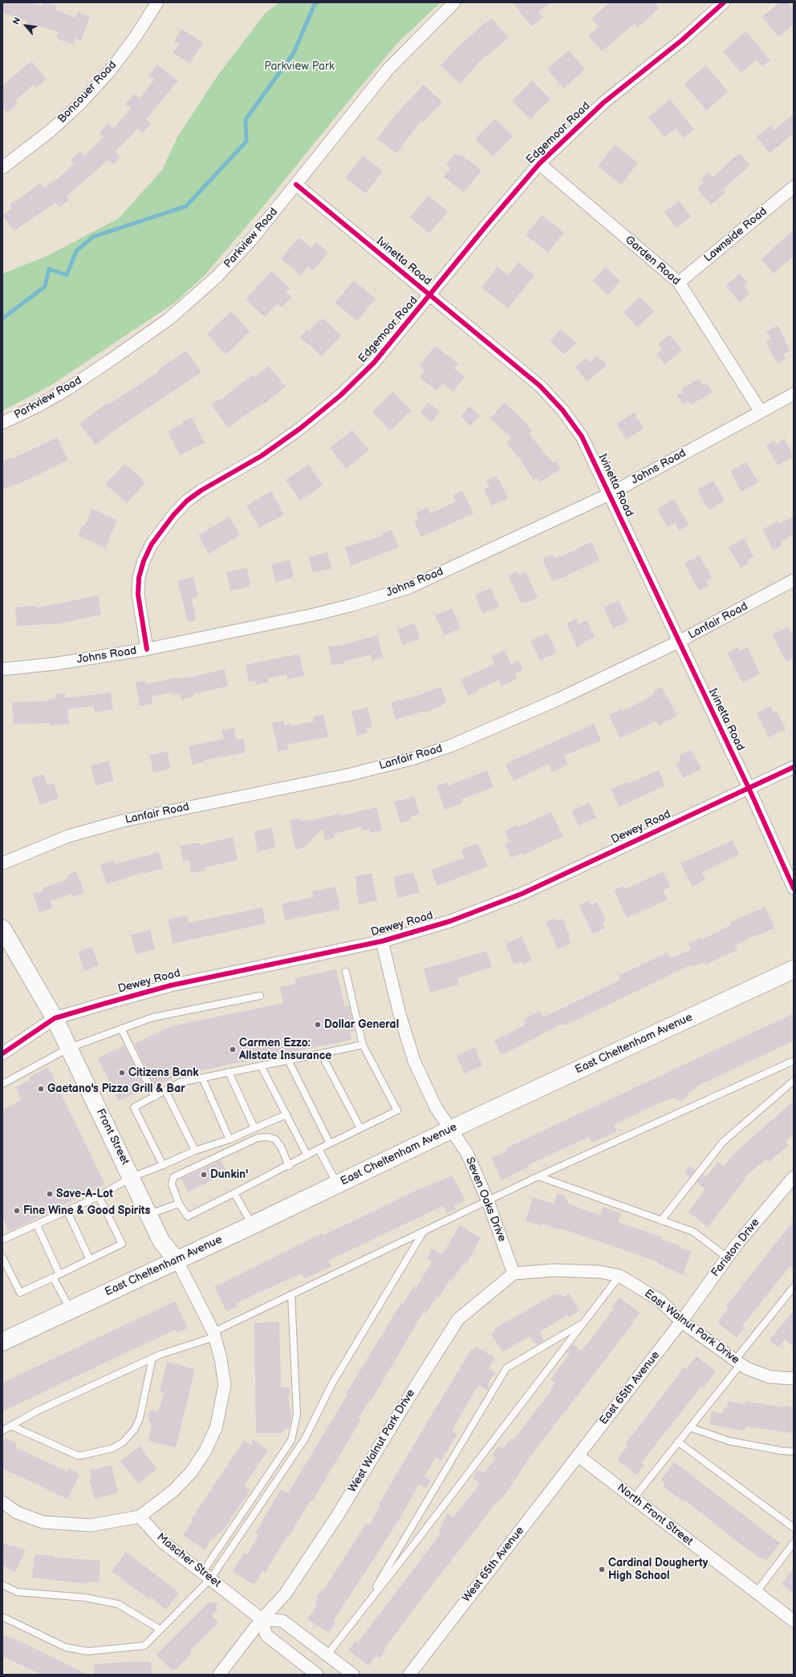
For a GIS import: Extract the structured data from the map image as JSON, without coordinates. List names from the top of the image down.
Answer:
{
  "streets": {
    "highway": ["East Cheltenham Avenue"],
    "street": [
      "Boncouer Road",
      "Edgemoor Road",
      "Lawnside Road",
      "Parkview Road",
      "Garden Road",
      "Ivinetta Road",
      "Johns Road",
      "Lanfair Road",
      "Dewey Road",
      "Front Street",
      "Seven Oaks Drive",
      "Fariston Drive",
      "East Walnut Park Drive",
      "East 65th Avenue",
      "West Walnut Park Drive",
      "North Front Street",
      "Mascher Street",
      "West 65th Avenue"
    ]
  },
  "crossings": [
    ["Edgemoor Road", "Garden Road"],
    ["Edgemoor Road", "Ivinetta Road"],
    ["Edgemoor Road", "Johns Road"],
    ["Lawnside Road", "Garden Road"],
    ["Parkview Road", "Ivinetta Road"],
    ["Garden Road", "Johns Road"],
    ["Ivinetta Road", "Johns Road"],
    ["Ivinetta Road", "Lanfair Road"],
    ["Ivinetta Road", "Dewey Road"],
    ["Dewey Road", "Front Street"],
    ["Dewey Road", "Seven Oaks Drive"],
    ["East Cheltenham Avenue", "Front Street"],
    ["East Cheltenham Avenue", "Seven Oaks Drive"],
    ["Seven Oaks Drive", "East Walnut Park Drive"],
    ["Seven Oaks Drive", "West Walnut Park Drive"],
    ["Fariston Drive", "East Walnut Park Drive"],
    ["Fariston Drive", "East 65th Avenue"],
    ["East Walnut Park Drive", "East 65th Avenue"],
    ["East Walnut Park Drive", "West Walnut Park Drive"],
    ["East 65th Avenue", "North Front Street"],
    ["East 65th Avenue", "West 65th Avenue"],
    ["West Walnut Park Drive", "Mascher Street"],
    ["North Front Street", "West 65th Avenue"]
  ],
  "parks": ["Parkview Park"],
  "places": [
    "Dollar General",
    "Carmen Ezzo: Allstate Insurance",
    "Citizens Bank",
    "Gaetano's Pizza Grill & Bar",
    "Dunkin'",
    "Save-A-Lot",
    "Fine Wine & Good Spirits",
    "Cardinal Dougherty High School"
  ],
  "north": "top left"
}
